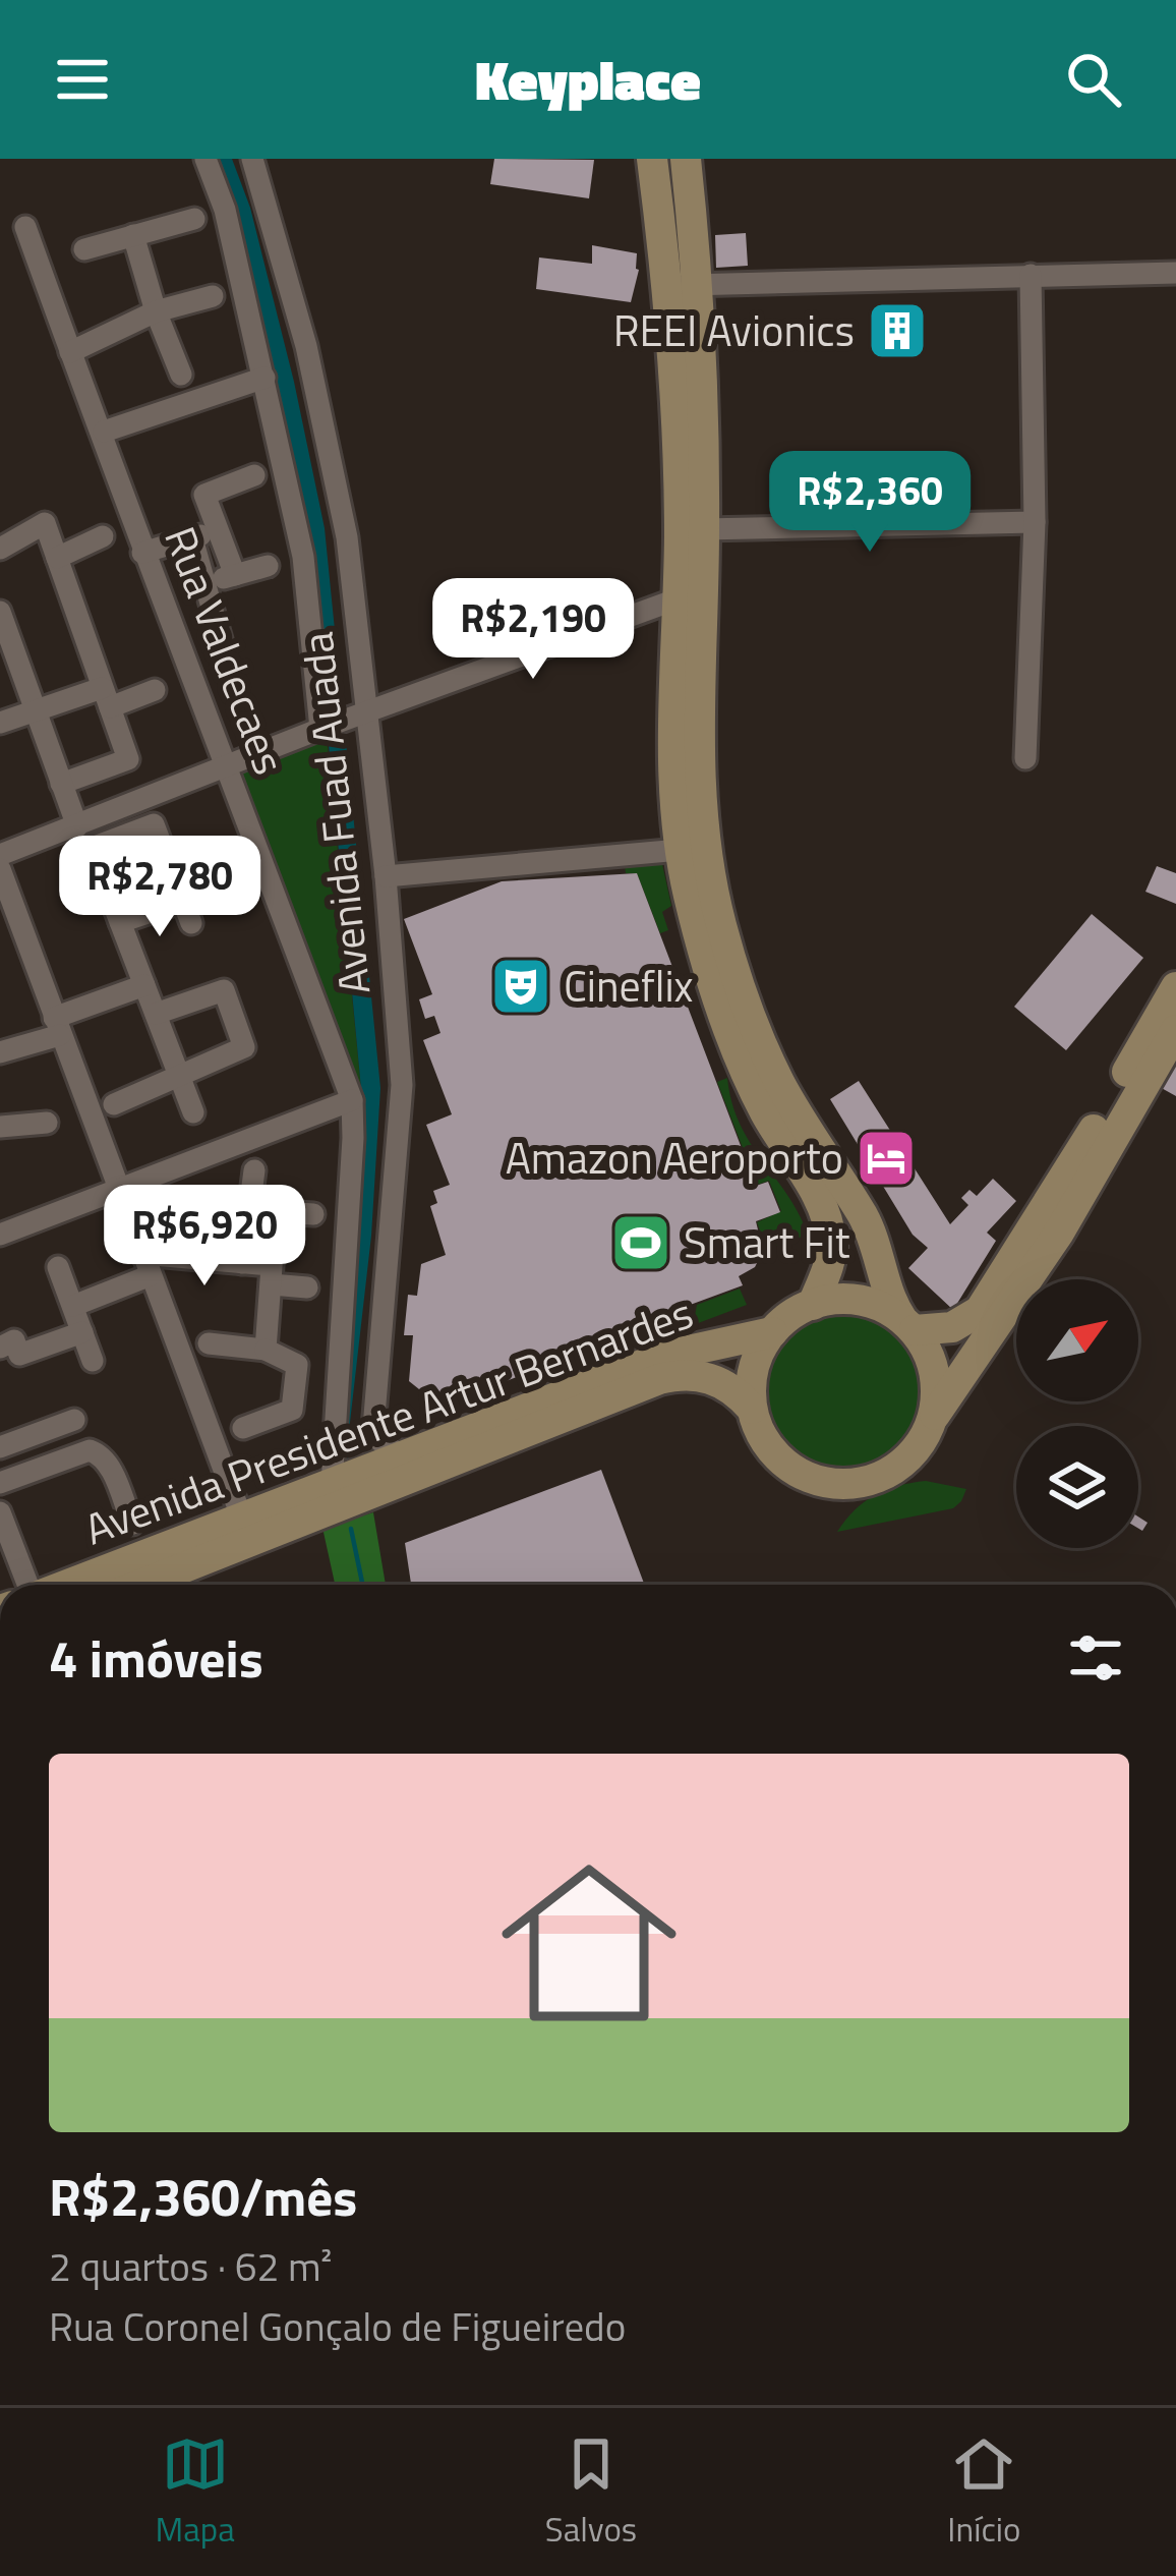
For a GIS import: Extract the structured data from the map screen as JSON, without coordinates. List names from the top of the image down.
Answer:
{
  "streets": {
    "main road": ["Avenida Presidente Artur Bernardes"],
    "street": ["Rua Valdecaes", "Avenida Fuad Auada"]
  },
  "crossings": [
    ["Avenida Fuad Auada", "Avenida Presidente Artur Bernardes"]
  ],
  "places": {
    "building": ["REEI Avionics"],
    "theatre": ["Cineflix"],
    "hotel": ["Amazon Aeroporto"],
    "sports": ["Smart Fit"]
  },
  "north": "top right",
  "page": {
    "header": "Keyplace",
    "price": [
      "R$2,360",
      "R$2,190",
      "R$2,780",
      "R$6,920"
    ],
    "heading": "4 imóveis",
    "list": [
      {
        "name": "R$2,360/mês",
        "note": "2 quartos · 62 m² · Rua Coronel Gonçalo de Figueiredo"
      }
    ],
    "tabs": ["Mapa", "Salvos", "Início"]
  }
}
